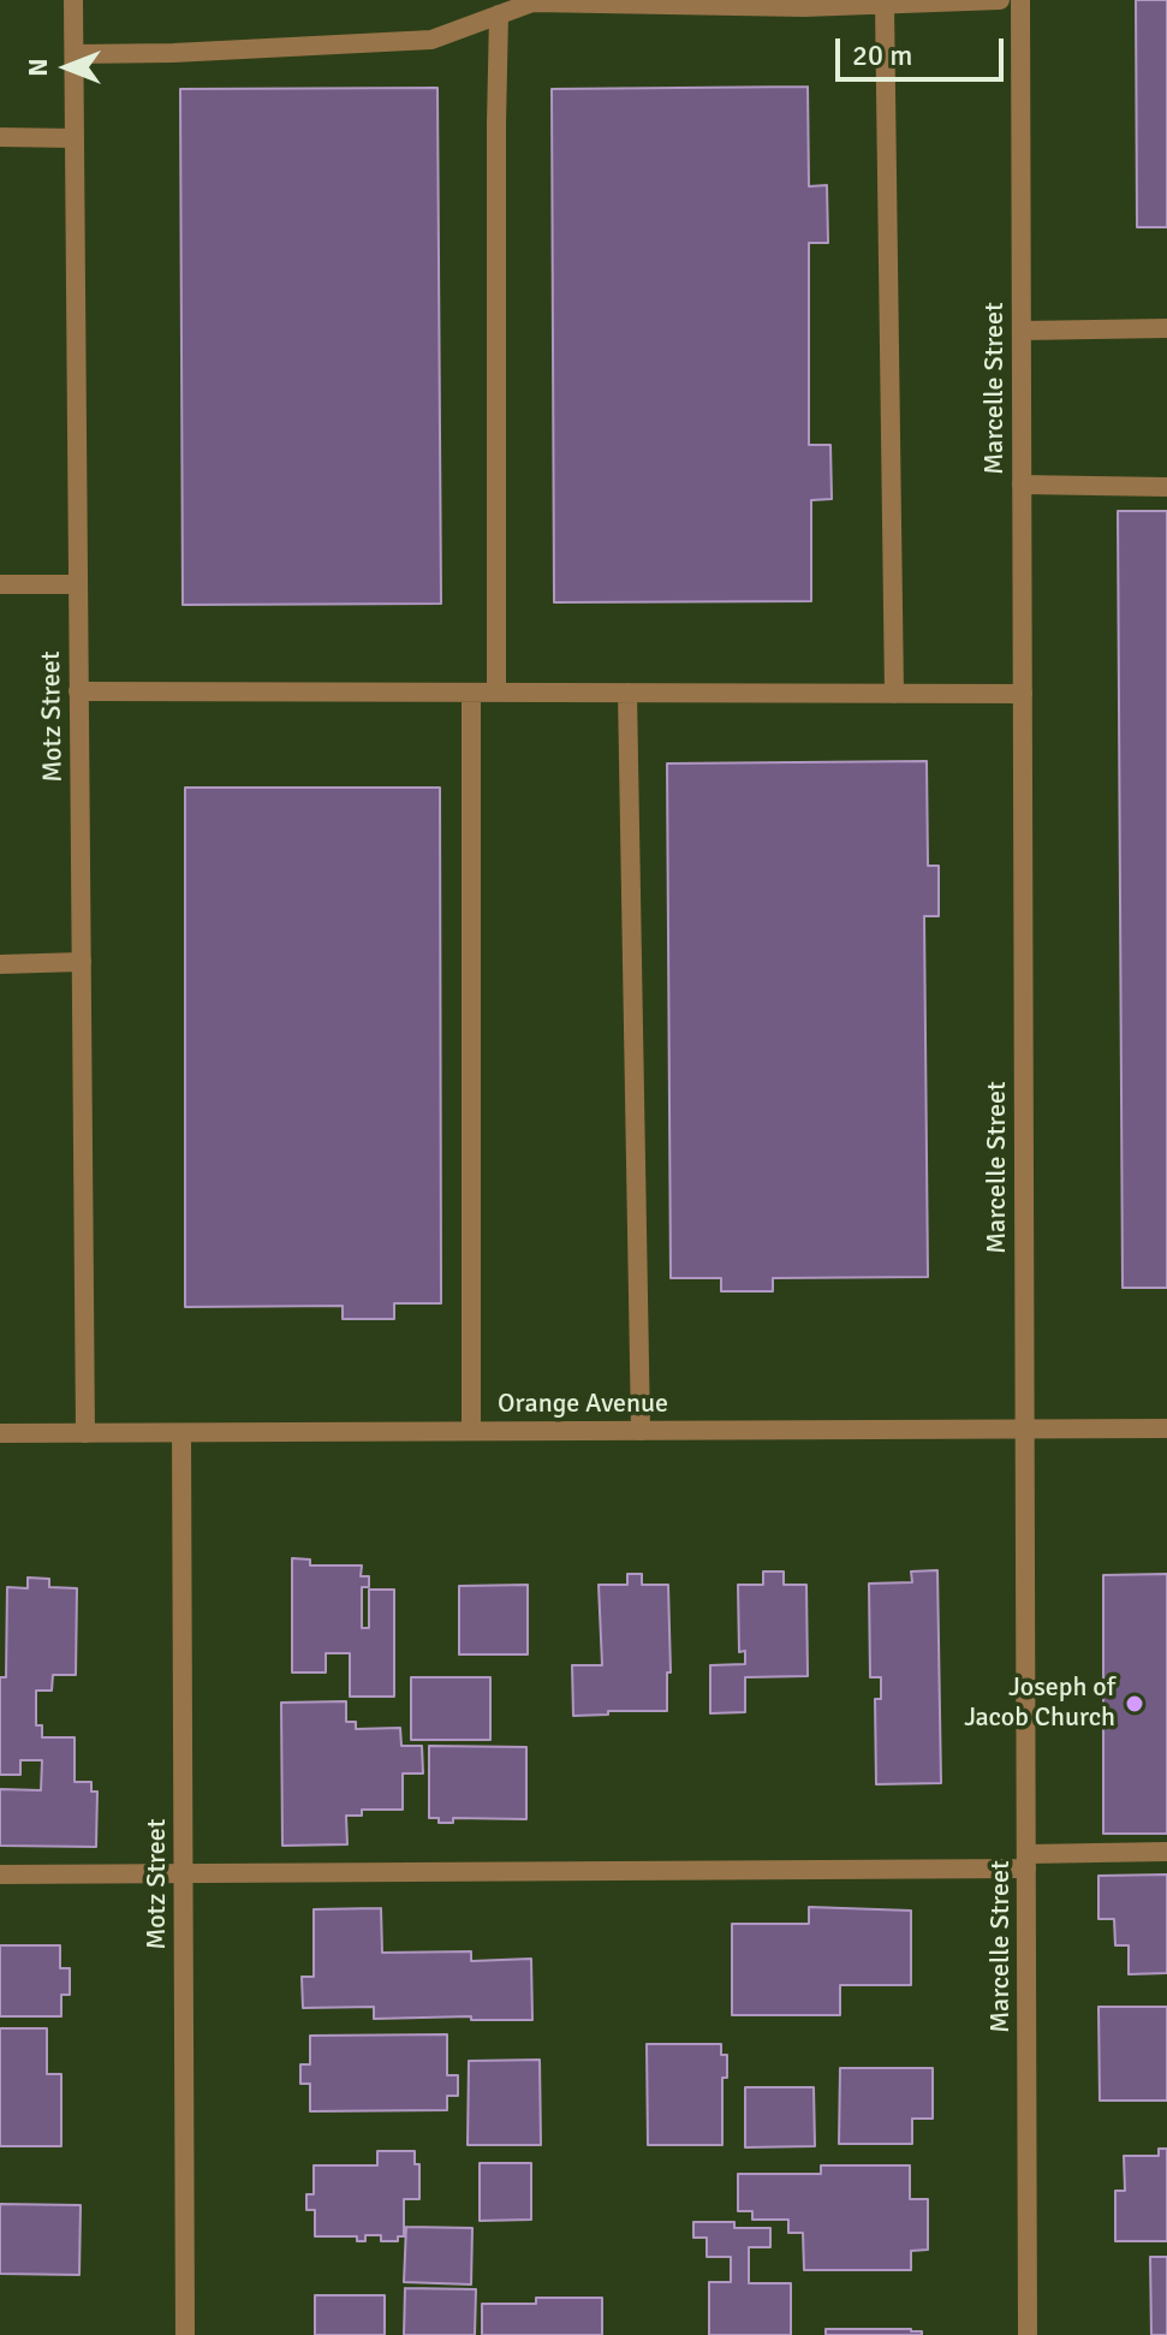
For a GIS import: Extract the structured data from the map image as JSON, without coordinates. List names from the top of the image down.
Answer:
{
  "streets": {
    "street": ["Marcelle Street", "Motz Street", "Orange Avenue"]
  },
  "crossings": [
    ["Marcelle Street", "Orange Avenue"],
    ["Motz Street", "Orange Avenue"]
  ],
  "places": ["Joseph of Jacob Church"],
  "scale_bar": "20 m",
  "north": "left"
}
